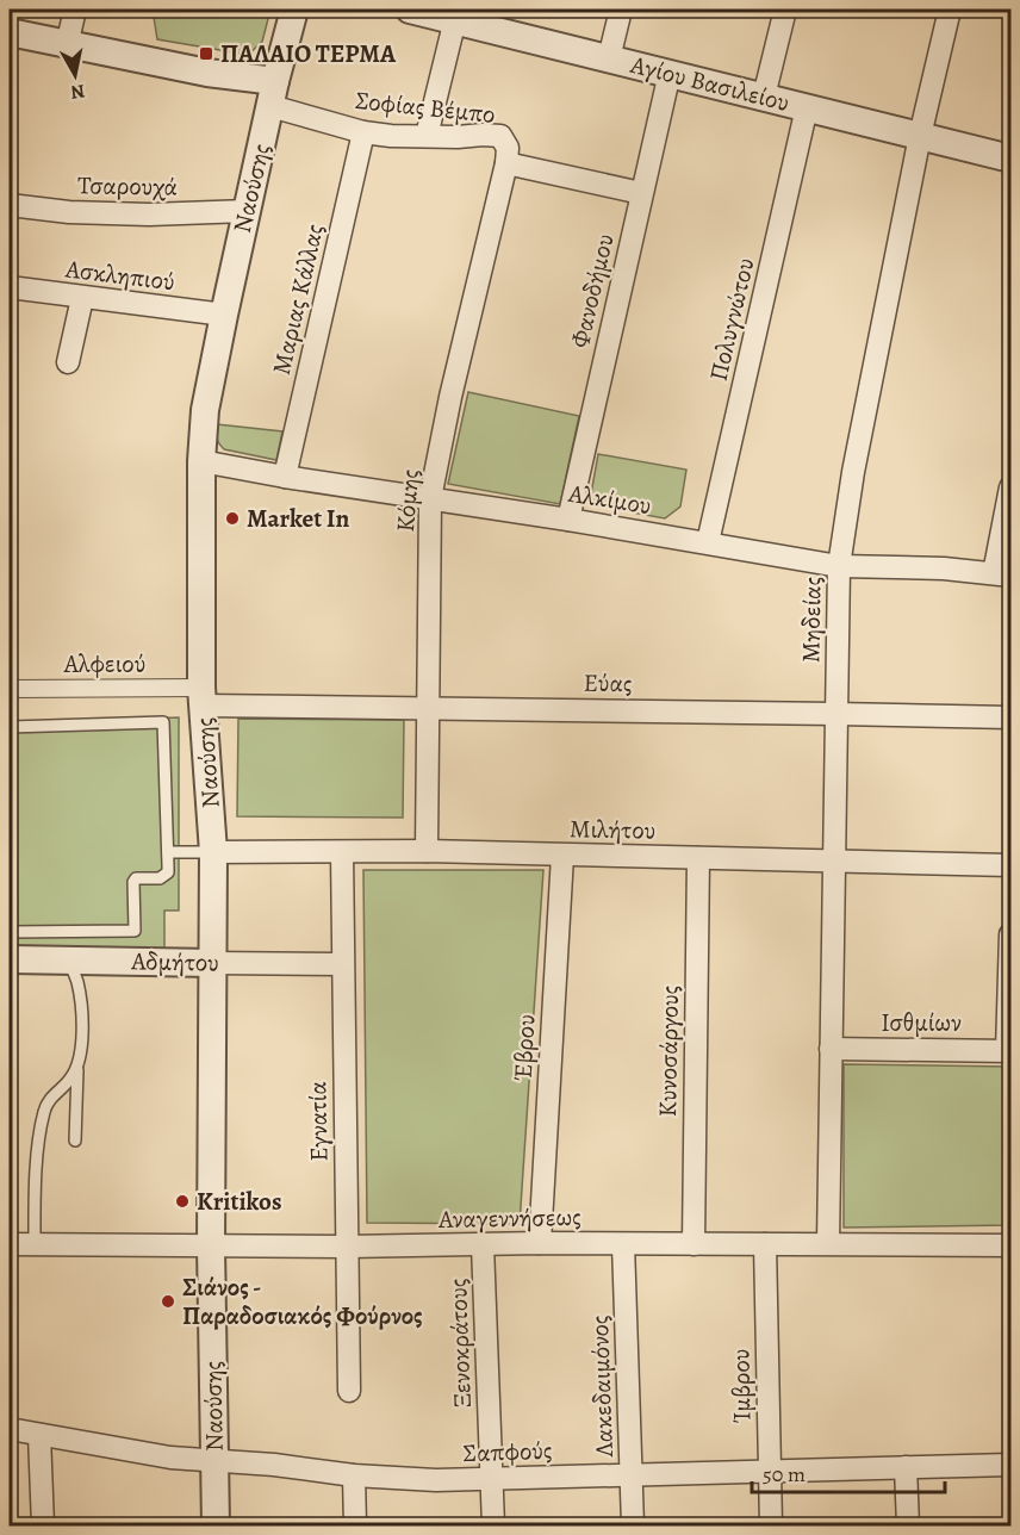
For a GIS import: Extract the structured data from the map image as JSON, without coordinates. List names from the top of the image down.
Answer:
{
  "streets": {
    "street": [
      "Αγίου Βασιλείου",
      "Σοφίας Βέμπο",
      "Τσαρουχά",
      "Ναούσης",
      "Ασκληπιού",
      "Φανοδήμου",
      "Μαριας Κάλλας",
      "Πολυγνώτου",
      "Αλκίμου",
      "Κόμης",
      "Μηδείας",
      "Αλφειού",
      "Εύας",
      "Μιλήτου",
      "Αδμήτου",
      "Ισθμίων",
      "Έβρου",
      "Κυνοσάργους",
      "Εγνατία",
      "Αναγεννήσεως",
      "Ξενοκράτους",
      "Λακεδαιμόνος",
      "Ίμβρου",
      "Σαπφούς"
    ]
  },
  "crossings": [
    ["Αγίου Βασιλείου", "Φανοδήμου"],
    ["Αγίου Βασιλείου", "Πολυγνώτου"],
    ["Αγίου Βασιλείου", "Μηδείας"],
    ["Σοφίας Βέμπο", "Ναούσης"],
    ["Σοφίας Βέμπο", "Φανοδήμου"],
    ["Σοφίας Βέμπο", "Μαριας Κάλλας"],
    ["Σοφίας Βέμπο", "Κόμης"],
    ["Τσαρουχά", "Ναούσης"],
    ["Ναούσης", "Ασκληπιού"],
    ["Ναούσης", "Αλκίμου"],
    ["Ναούσης", "Αλφειού"],
    ["Ναούσης", "Εύας"],
    ["Ναούσης", "Μιλήτου"],
    ["Ναούσης", "Αδμήτου"],
    ["Ναούσης", "Αναγεννήσεως"],
    ["Ναούσης", "Σαπφούς"],
    ["Φανοδήμου", "Αλκίμου"],
    ["Μαριας Κάλλας", "Αλκίμου"],
    ["Πολυγνώτου", "Αλκίμου"],
    ["Αλκίμου", "Κόμης"],
    ["Αλκίμου", "Μηδείας"],
    ["Κόμης", "Εύας"],
    ["Κόμης", "Μιλήτου"],
    ["Μηδείας", "Εύας"],
    ["Μηδείας", "Μιλήτου"],
    ["Μηδείας", "Ισθμίων"],
    ["Μηδείας", "Αναγεννήσεως"],
    ["Αλφειού", "Εύας"],
    ["Μιλήτου", "Έβρου"],
    ["Μιλήτου", "Κυνοσάργους"],
    ["Μιλήτου", "Εγνατία"],
    ["Αδμήτου", "Εγνατία"],
    ["Έβρου", "Αναγεννήσεως"],
    ["Κυνοσάργους", "Αναγεννήσεως"],
    ["Εγνατία", "Αναγεννήσεως"],
    ["Αναγεννήσεως", "Ξενοκράτους"],
    ["Αναγεννήσεως", "Λακεδαιμόνος"],
    ["Αναγεννήσεως", "Ίμβρου"],
    ["Ξενοκράτους", "Σαπφούς"],
    ["Λακεδαιμόνος", "Σαπφούς"],
    ["Ίμβρου", "Σαπφούς"]
  ],
  "places": {
    "transit": ["ΠΑΛΑΙΟ ΤΕΡΜΑ"],
    "other": ["Market In", "Kritikos", "Σιάνος - Παραδοσιακός Φούρνος"]
  },
  "scale_bar": "50 m",
  "north": "bottom"
}
